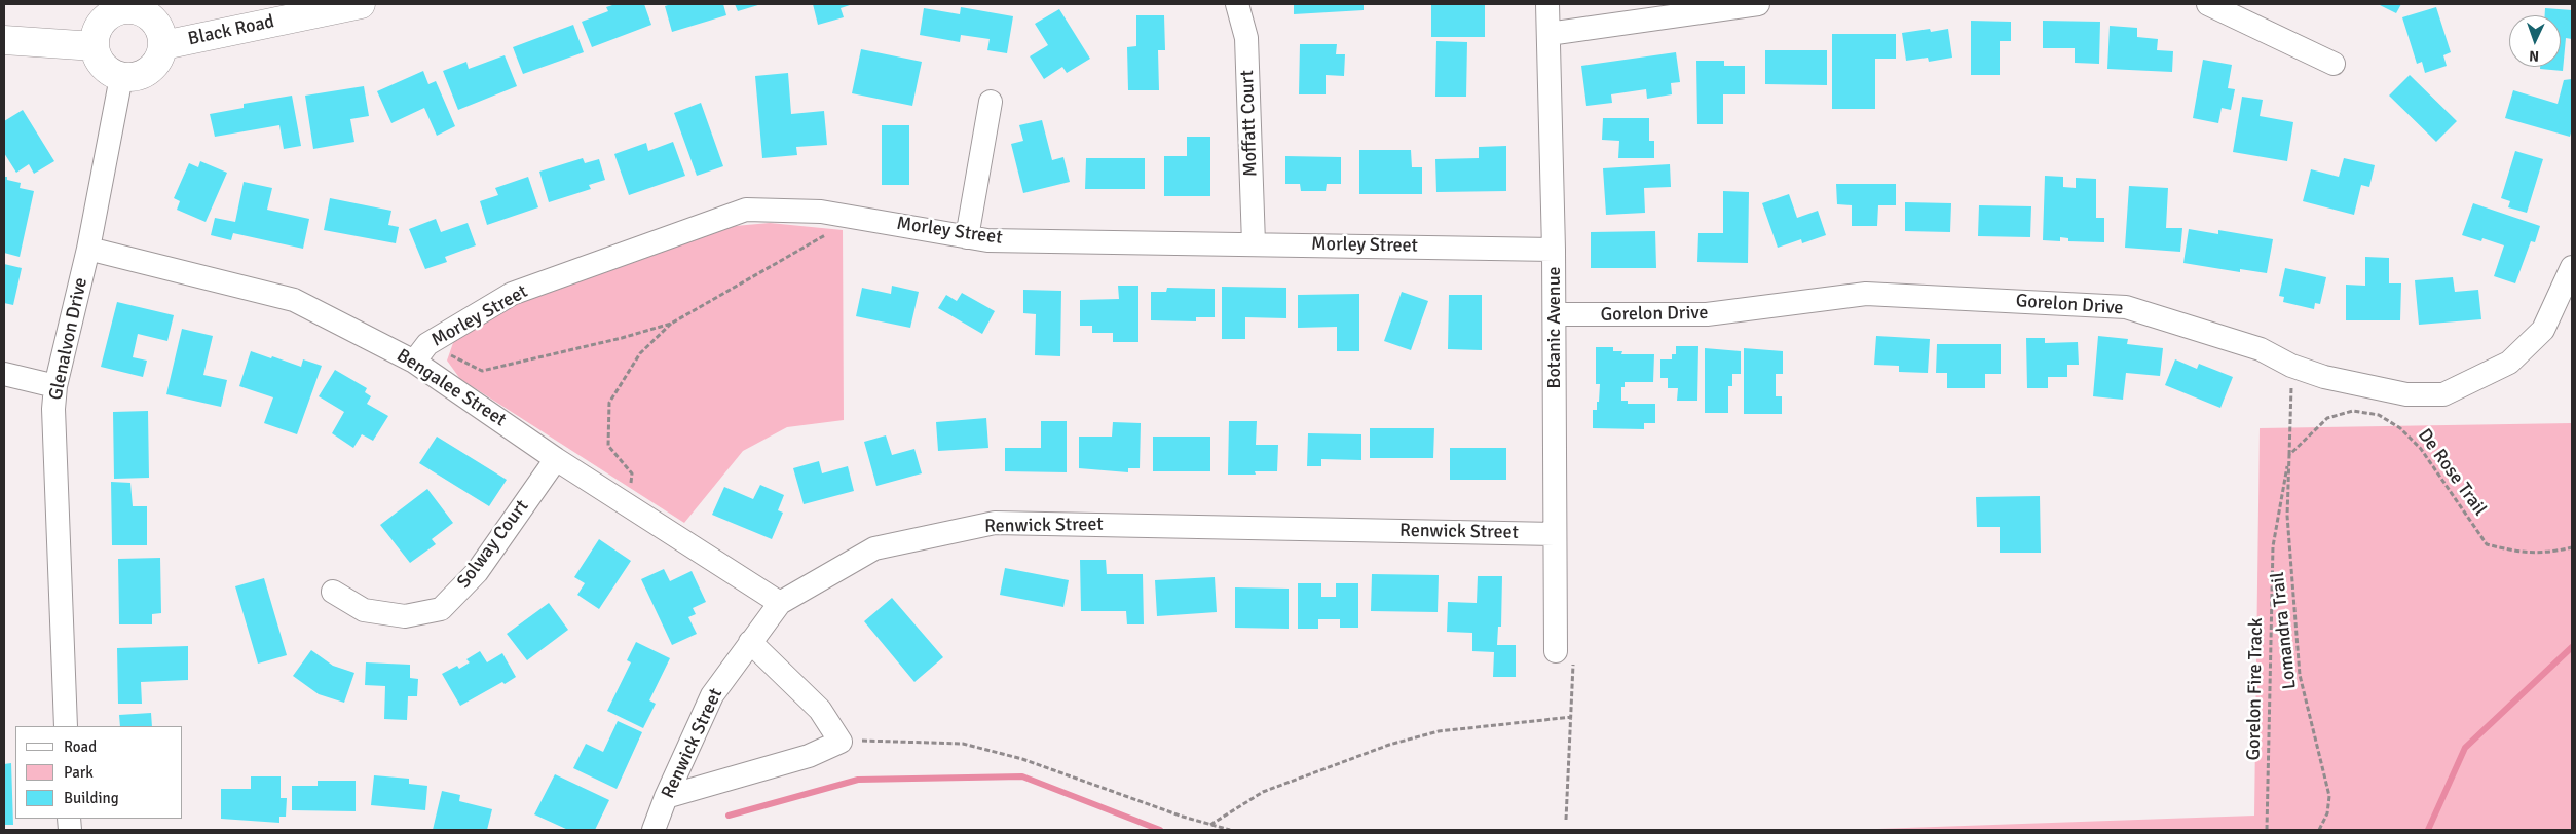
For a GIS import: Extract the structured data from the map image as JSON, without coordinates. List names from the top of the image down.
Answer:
{
  "streets": {
    "main road": ["Black Road"],
    "street": [
      "Moffatt Court",
      "Morley Street",
      "Gorelon Drive",
      "Botanic Avenue",
      "Glenalvon Drive",
      "Bengalee Street",
      "Renwick Street",
      "Solway Court"
    ],
    "path": ["De Rose Trail", "Lomandra Trail", "Gorelon Fire Track"]
  },
  "crossings": [
    ["Black Road", "Glenalvon Drive"],
    ["Moffatt Court", "Morley Street"],
    ["Morley Street", "Botanic Avenue"],
    ["Morley Street", "Bengalee Street"],
    ["Gorelon Drive", "Botanic Avenue"],
    ["Gorelon Drive", "Gorelon Fire Track"],
    ["Botanic Avenue", "Renwick Street"],
    ["Glenalvon Drive", "Bengalee Street"],
    ["Bengalee Street", "Renwick Street"],
    ["Bengalee Street", "Solway Court"],
    ["De Rose Trail", "Lomandra Trail"],
    ["De Rose Trail", "Gorelon Fire Track"],
    ["Lomandra Trail", "Gorelon Fire Track"]
  ],
  "legend": ["Road", "Park", "Building"],
  "north": "bottom"
}
